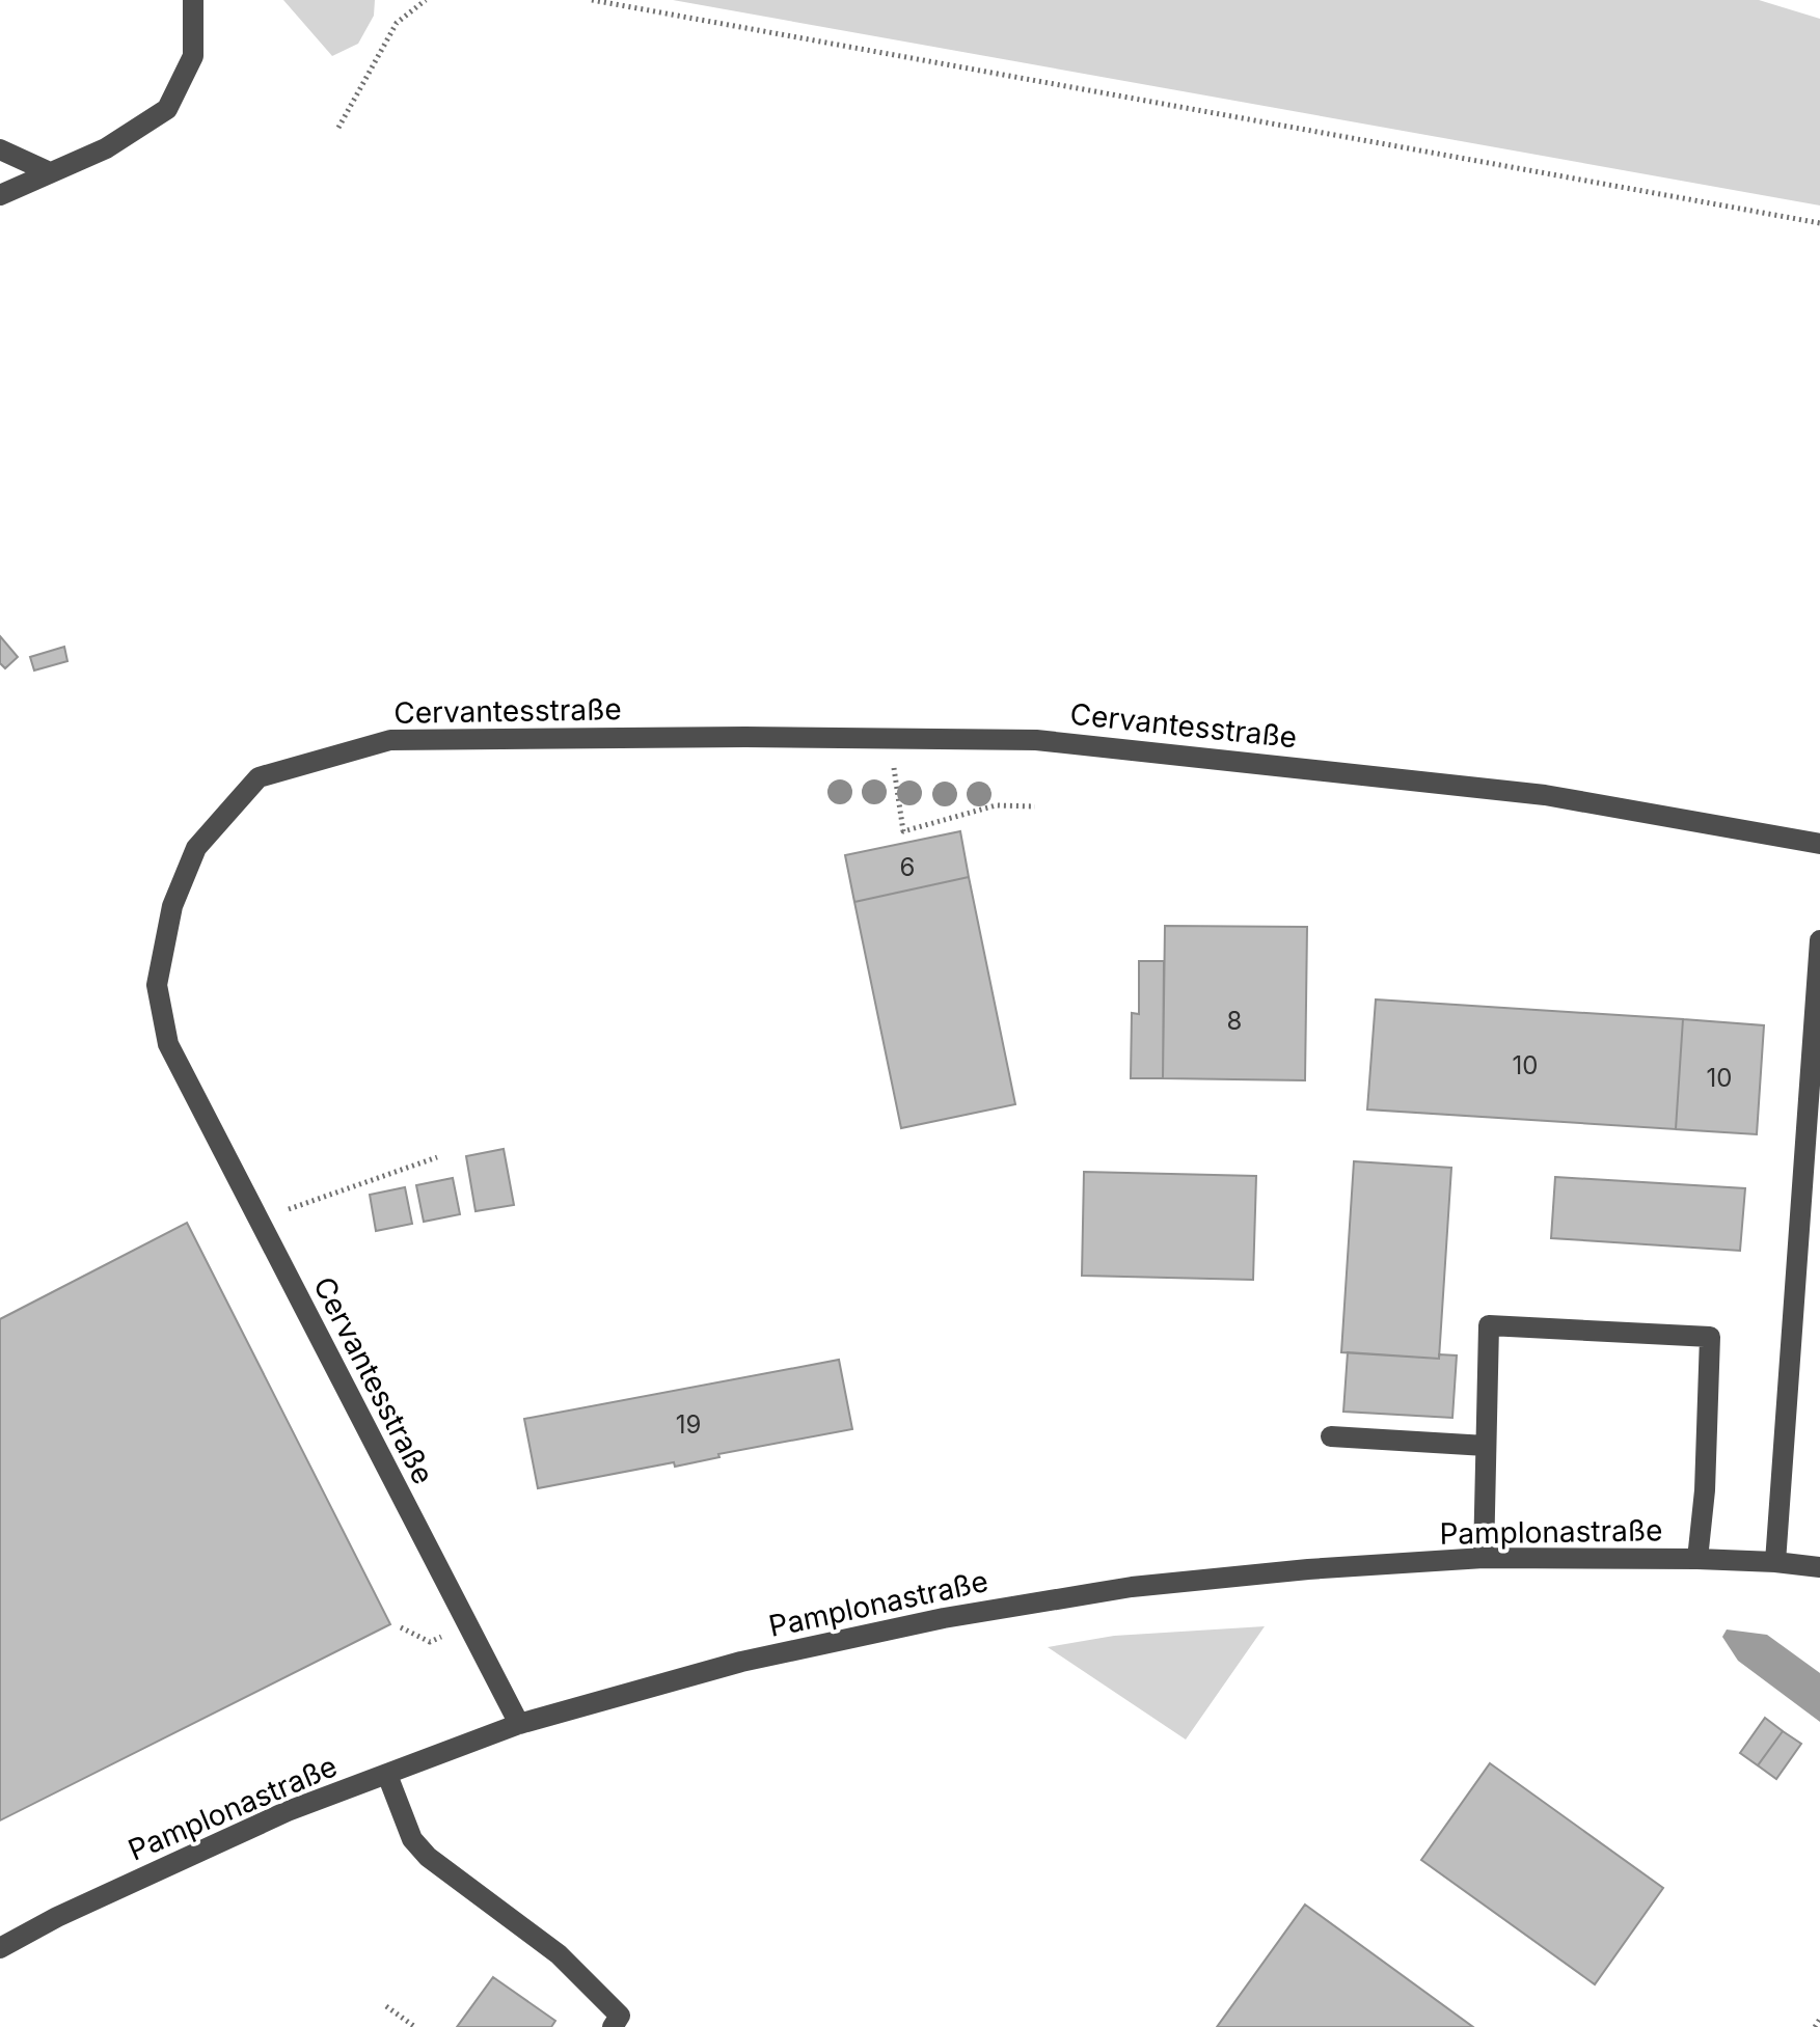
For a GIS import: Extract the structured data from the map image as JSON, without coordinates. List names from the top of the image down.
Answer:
{
  "streets": {
    "street": ["Cervantesstraße", "Pamplonastraße"]
  },
  "crossings": [
    ["Cervantesstraße", "Pamplonastraße"]
  ],
  "house_numbers": [
    "6",
    "8",
    "10",
    "10",
    "19"
  ]
}
